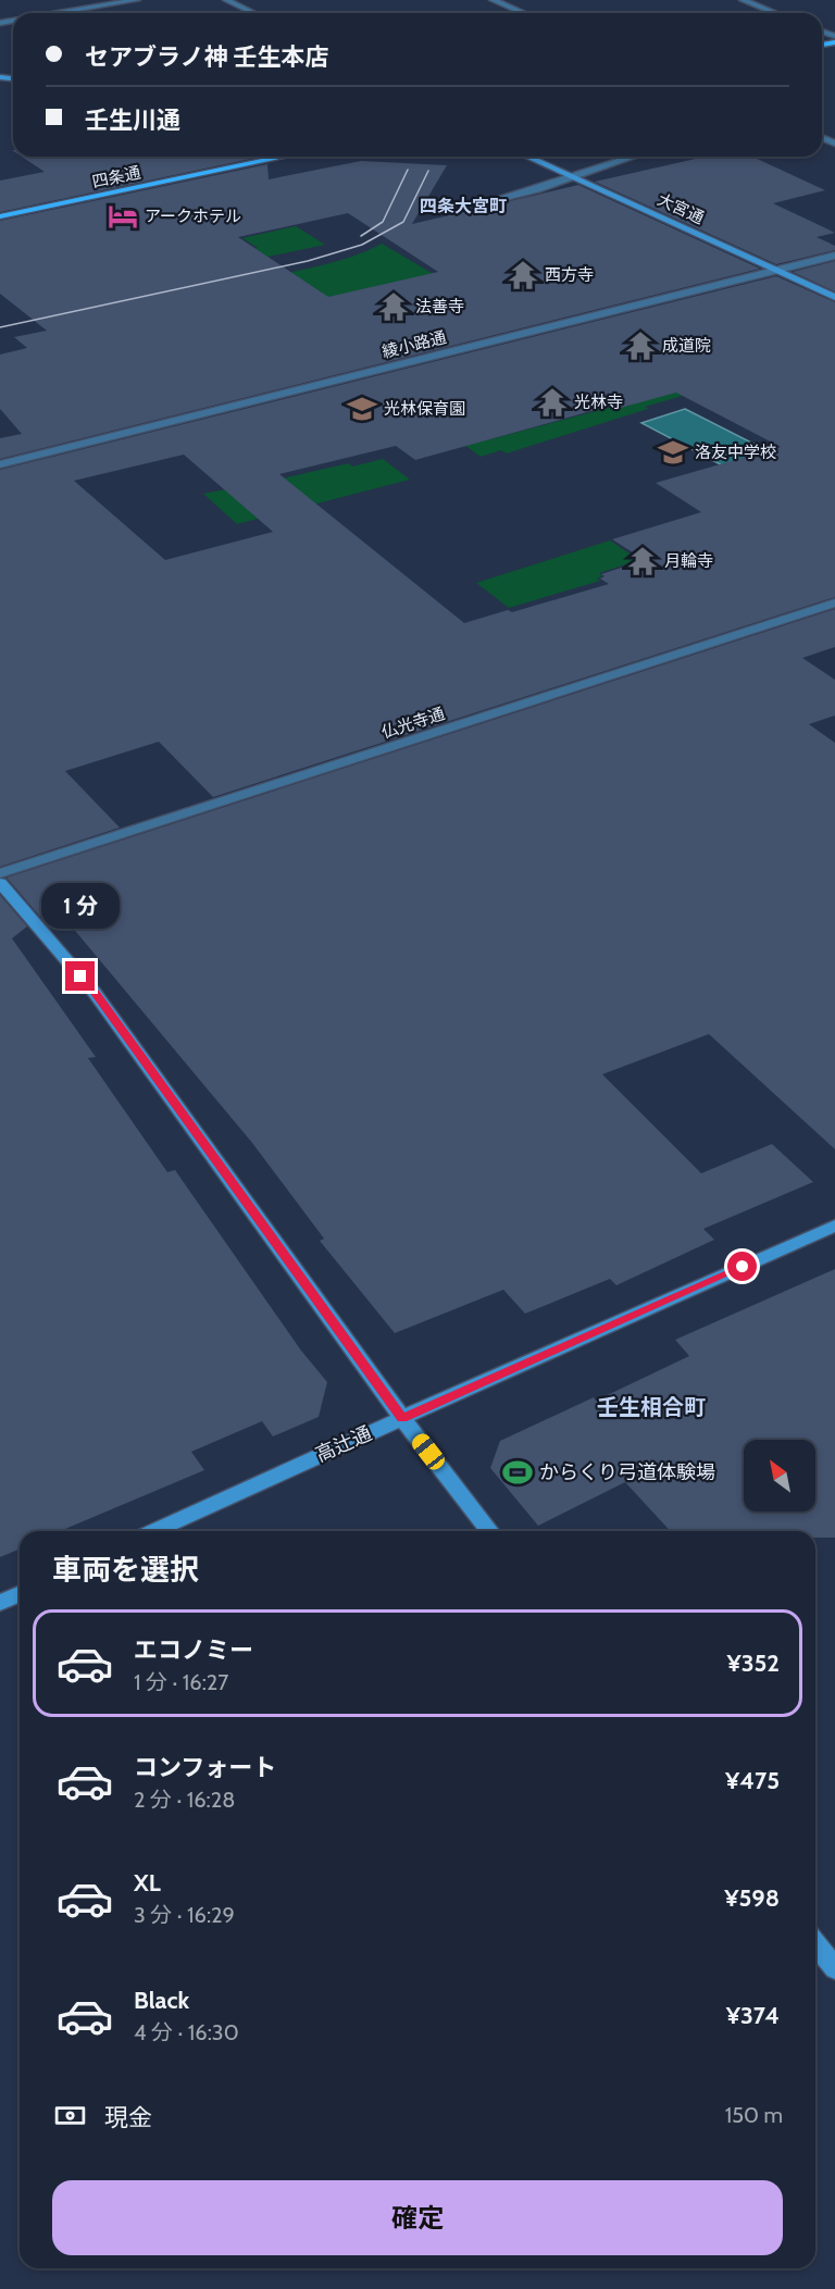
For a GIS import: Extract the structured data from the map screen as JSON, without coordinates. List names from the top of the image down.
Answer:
{
  "streets": {
    "main road": ["四条通"],
    "street": [
      "大宮通",
      "綾小路通",
      "仏光寺通",
      "高辻通"
    ]
  },
  "crossings": [
    ["大宮通", "綾小路通"]
  ],
  "districts": ["四条大宮町", "壬生相合町"],
  "places": {
    "hotel": ["アークホテル"],
    "temple": [
      "西方寺",
      "法善寺",
      "成道院",
      "光林寺",
      "月輪寺"
    ],
    "school or university": ["光林保育園", "洛友中学校"],
    "sports": ["からくり弓道体験場"]
  },
  "north": "top left",
  "page": {
    "banner": ["セアブラノ神 壬生本店", "壬生川通"],
    "bubble": "1 分",
    "heading": "車両を選択",
    "list": [
      {
        "name": "エコノミー",
        "note": "1 分 · 16:27",
        "value": "¥352"
      },
      {
        "name": "コンフォート",
        "note": "2 分 · 16:28",
        "value": "¥475"
      },
      {
        "name": "XL",
        "note": "3 分 · 16:29",
        "value": "¥598"
      },
      {
        "name": "Black",
        "note": "4 分 · 16:30",
        "value": "¥374"
      }
    ],
    "pay": ["現金", "150 m"],
    "buttons": "確定"
  }
}
